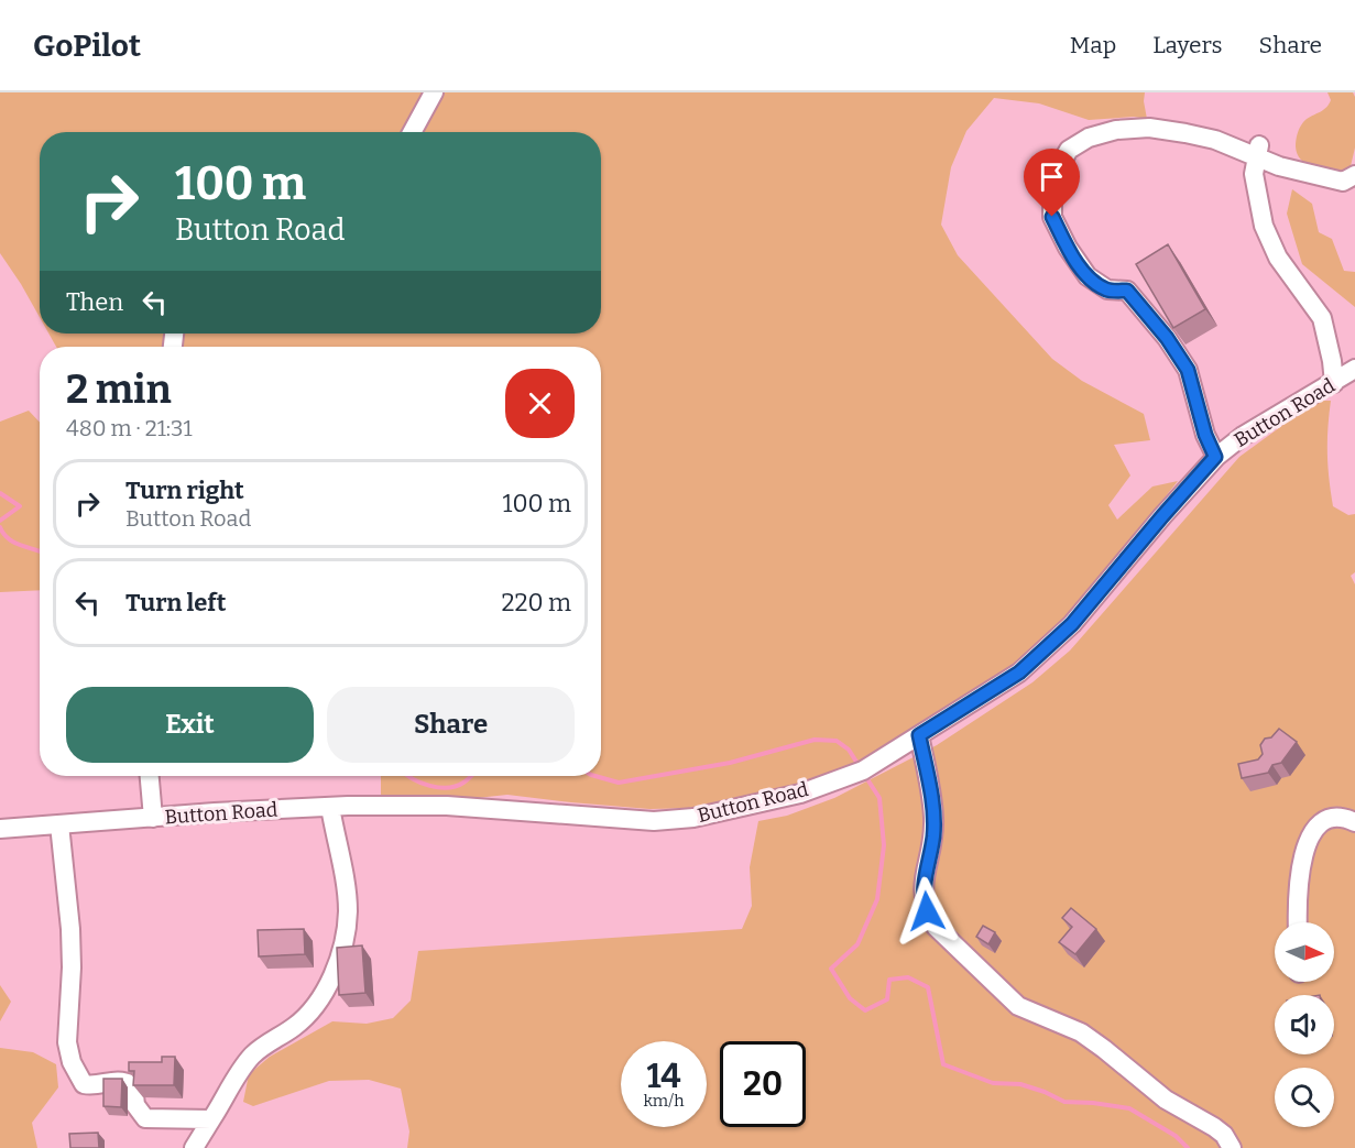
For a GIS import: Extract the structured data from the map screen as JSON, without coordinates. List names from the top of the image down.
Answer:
{
  "streets": {
    "street": ["Button Road"]
  },
  "north": "right",
  "page": {
    "header": "GoPilot",
    "nav": ["Map", "Layers", "Share"],
    "turn": ["100 m", "Button Road"],
    "then": "Then",
    "heading": ["2 min", "480 m · 21:31"],
    "list": [
      {
        "name": "Turn right",
        "note": "Button Road",
        "value": "100 m"
      },
      {
        "name": "Turn left",
        "value": "220 m"
      }
    ],
    "buttons": ["Exit", "Share"],
    "speed": "14 km/h",
    "limit": "20"
  }
}
